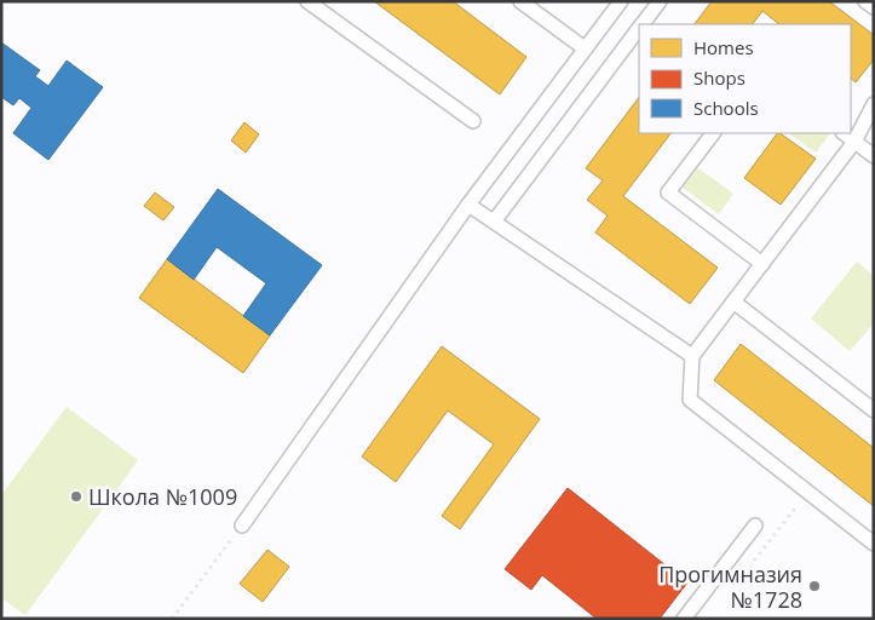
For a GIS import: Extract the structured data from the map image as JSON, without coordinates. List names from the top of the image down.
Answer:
{
  "places": ["Школа №1009", "Прогимназия №1728"],
  "legend": ["Homes", "Shops", "Schools"]
}
